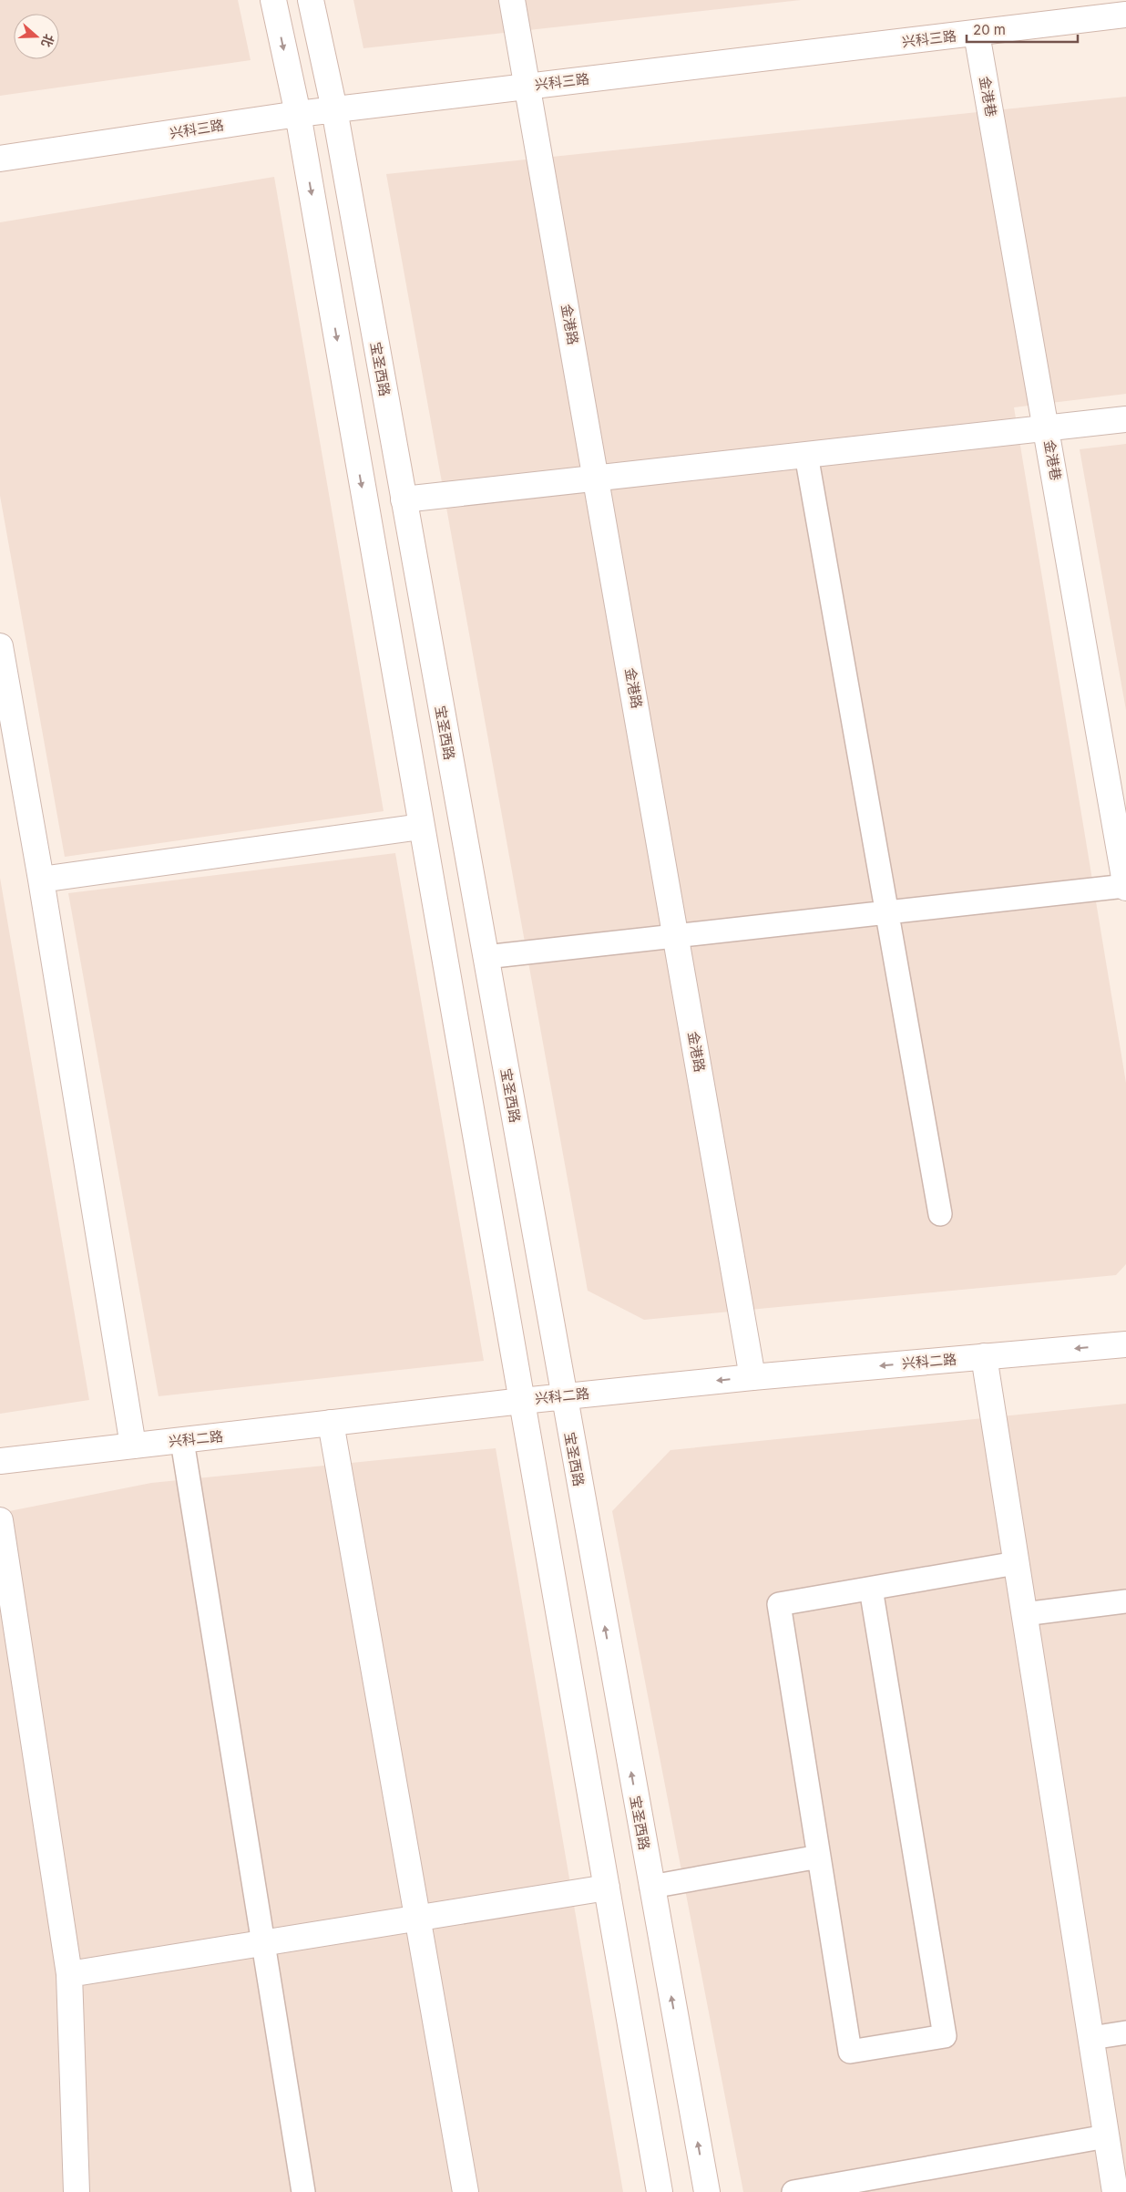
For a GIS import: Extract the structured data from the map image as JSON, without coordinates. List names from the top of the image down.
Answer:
{
  "streets": {
    "street": [
      "兴科三路",
      "金港巷",
      "金港路",
      "宝圣西路",
      "兴科二路"
    ]
  },
  "crossings": [
    ["兴科三路", "金港巷"],
    ["兴科三路", "金港路"],
    ["兴科三路", "宝圣西路"],
    ["金港路", "兴科二路"],
    ["宝圣西路", "兴科二路"]
  ],
  "one_way": ["兴科二路"],
  "scale_bar": "20 m",
  "north": "right"
}
